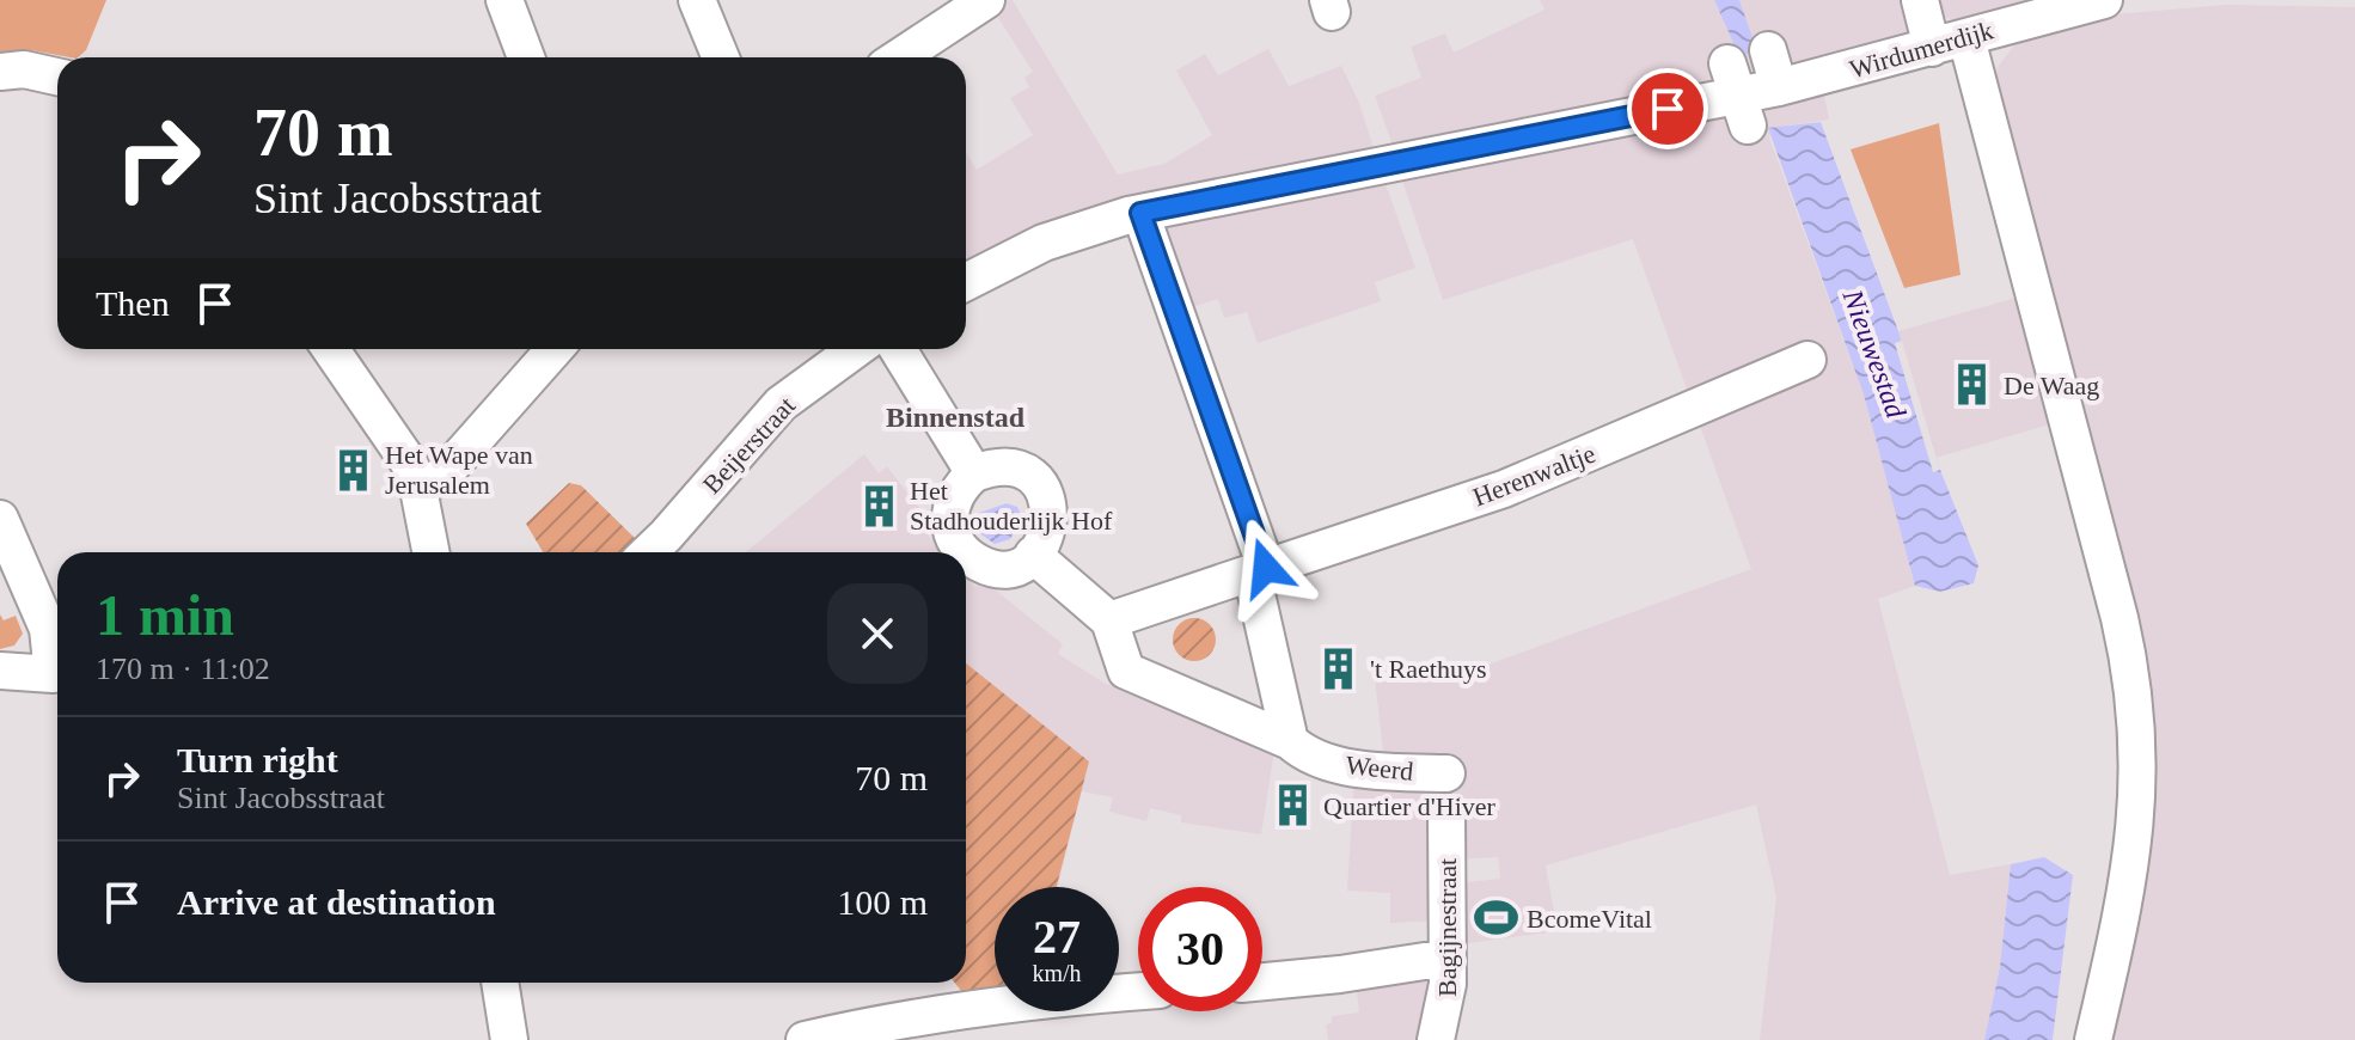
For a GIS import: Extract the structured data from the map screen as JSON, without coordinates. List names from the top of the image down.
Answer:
{
  "streets": {
    "street": [
      "Wirdumerdijk",
      "Beijerstraat",
      "Herenwaltje",
      "Weerd",
      "Bagijnestraat"
    ]
  },
  "crossings": [
    ["Herenwaltje", "Weerd"]
  ],
  "districts": ["Binnenstad"],
  "water": ["Nieuwestad"],
  "places": {
    "building": [
      "De Waag",
      "Het Wape van Jerusalem",
      "Het Stadhouderlijk Hof",
      "'t Raethuys",
      "Quartier d'Hiver"
    ],
    "sports": ["BcomeVital"]
  },
  "page": {
    "turn": ["70 m", "Sint Jacobsstraat"],
    "then": "Then",
    "heading": ["1 min", "170 m · 11:02"],
    "list": [
      {
        "name": "Turn right",
        "note": "Sint Jacobsstraat",
        "value": "70 m"
      },
      {
        "name": "Arrive at destination",
        "value": "100 m"
      }
    ],
    "speed": "27 km/h",
    "limit": "30"
  }
}
